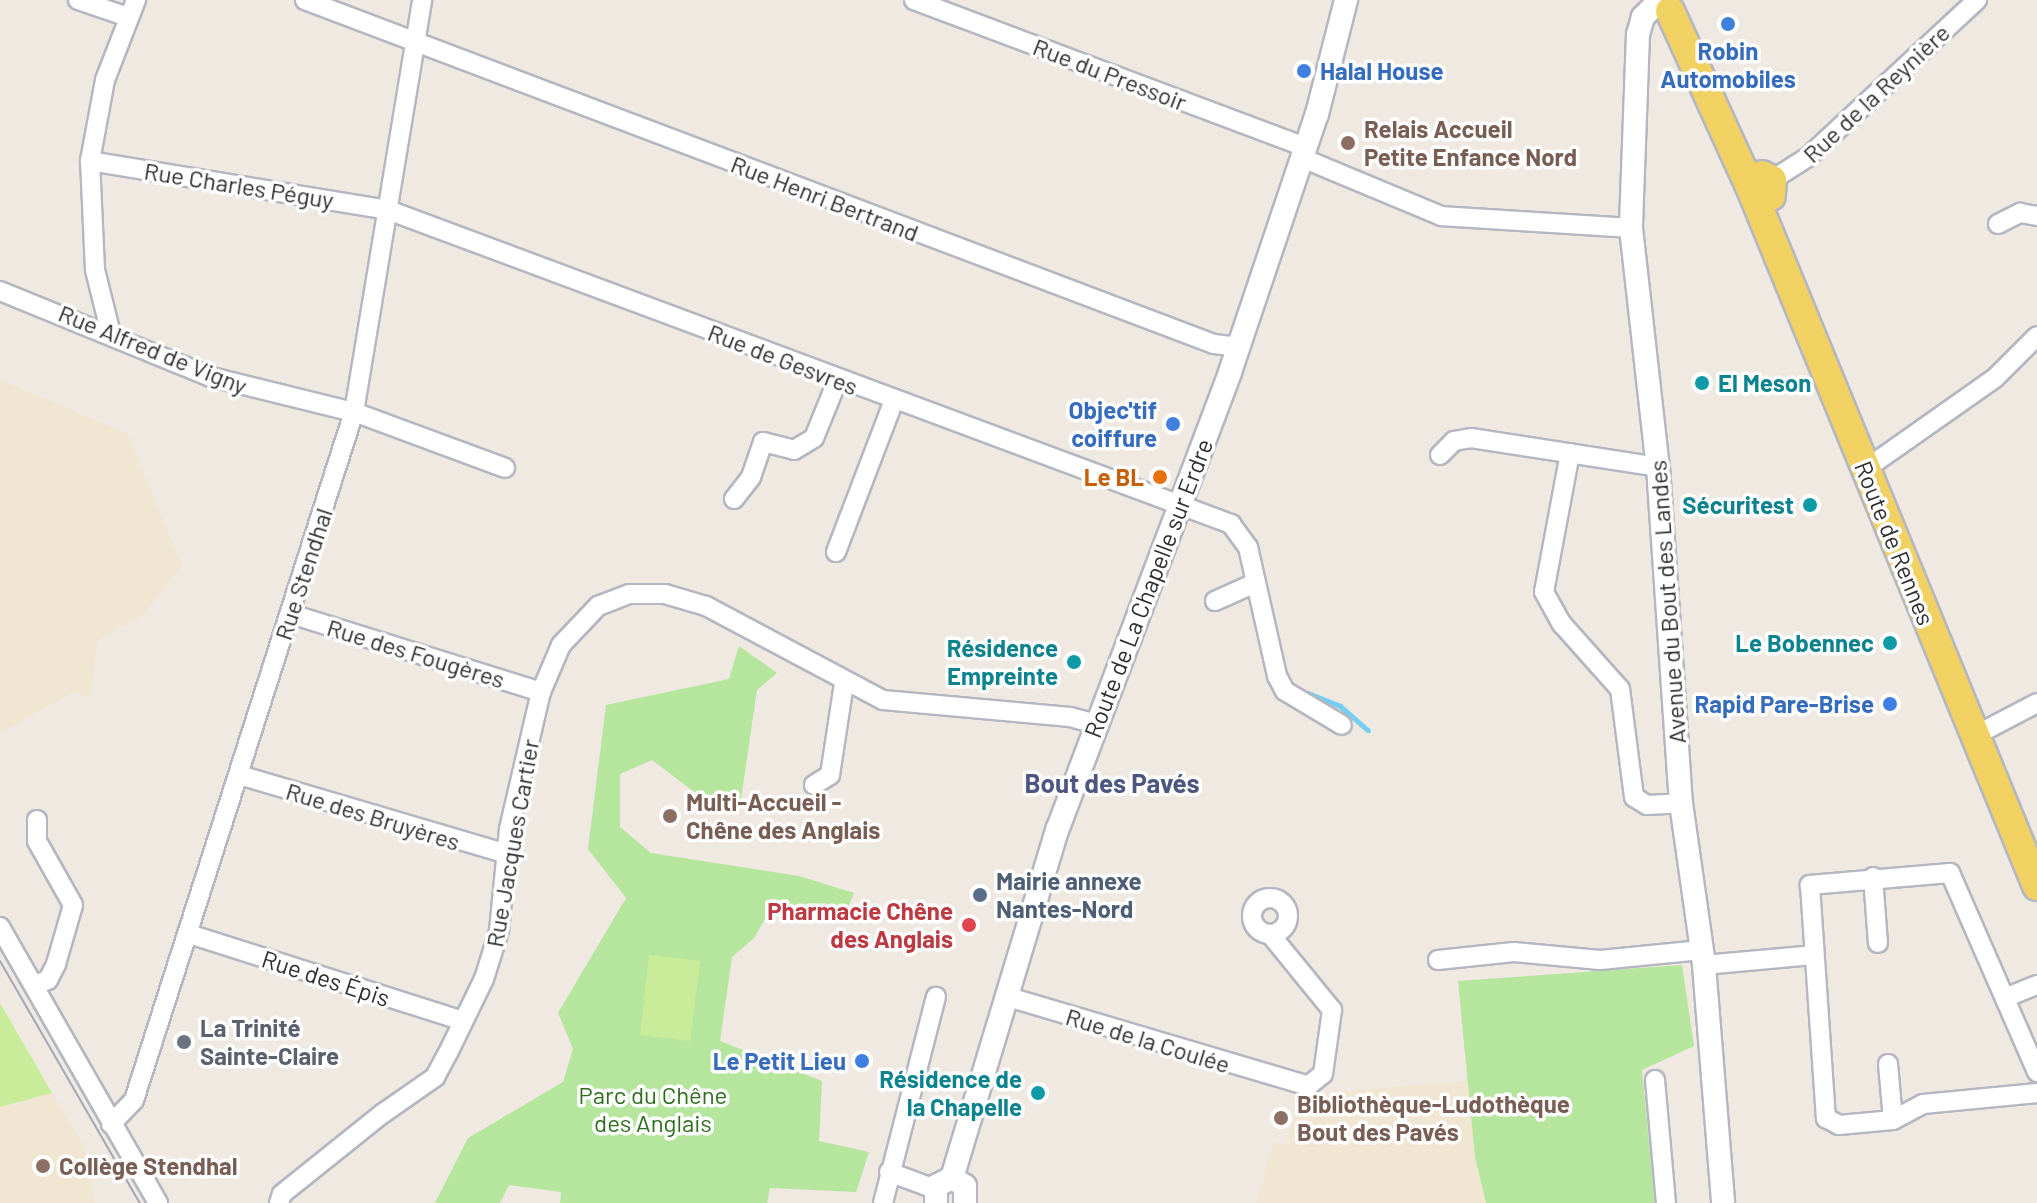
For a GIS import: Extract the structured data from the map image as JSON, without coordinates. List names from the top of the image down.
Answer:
{
  "streets": {
    "main road": ["Route de Rennes"],
    "street": [
      "Rue du Pressoir",
      "Rue de la Reynière",
      "Rue Charles Péguy",
      "Rue Henri Bertrand",
      "Rue Alfred de Vigny",
      "Rue de Gesvres",
      "Rue Stendhal",
      "Route de La Chapelle sur Erdre",
      "Avenue du Bout des Landes",
      "Rue des Fougères",
      "Rue des Bruyères",
      "Rue Jacques Cartier",
      "Rue des Épis",
      "Rue de la Coulée"
    ]
  },
  "crossings": [
    ["Rue du Pressoir", "Route de La Chapelle sur Erdre"],
    ["Rue du Pressoir", "Avenue du Bout des Landes"],
    ["Rue de la Reynière", "Route de Rennes"],
    ["Rue Charles Péguy", "Rue de Gesvres"],
    ["Rue Charles Péguy", "Rue Stendhal"],
    ["Rue Henri Bertrand", "Rue Stendhal"],
    ["Rue Henri Bertrand", "Route de La Chapelle sur Erdre"],
    ["Rue Alfred de Vigny", "Rue Stendhal"],
    ["Rue de Gesvres", "Rue Stendhal"],
    ["Rue de Gesvres", "Route de La Chapelle sur Erdre"],
    ["Route de Rennes", "Avenue du Bout des Landes"],
    ["Rue Stendhal", "Rue des Fougères"],
    ["Rue Stendhal", "Rue des Bruyères"],
    ["Rue Stendhal", "Rue des Épis"],
    ["Route de La Chapelle sur Erdre", "Rue Jacques Cartier"],
    ["Route de La Chapelle sur Erdre", "Rue de la Coulée"],
    ["Rue des Fougères", "Rue Jacques Cartier"],
    ["Rue des Bruyères", "Rue Jacques Cartier"],
    ["Rue Jacques Cartier", "Rue des Épis"]
  ],
  "districts": ["Bout des Pavés"],
  "parks": ["Parc du Chêne des Anglais"],
  "places": [
    "Robin Automobiles",
    "Halal House",
    "Relais Accueil Petite Enfance Nord",
    "El Meson",
    "Objec'tif coiffure",
    "Le BL",
    "Sécuritest",
    "Le Bobennec",
    "Résidence Empreinte",
    "Rapid Pare-Brise",
    "Multi-Accueil - Chêne des Anglais",
    "Mairie annexe Nantes-Nord",
    "Pharmacie Chêne des Anglais",
    "La Trinité Sainte-Claire",
    "Le Petit Lieu",
    "Résidence de la Chapelle",
    "Bibliothèque-Ludothèque Bout des Pavés",
    "Collège Stendhal"
  ]
}
